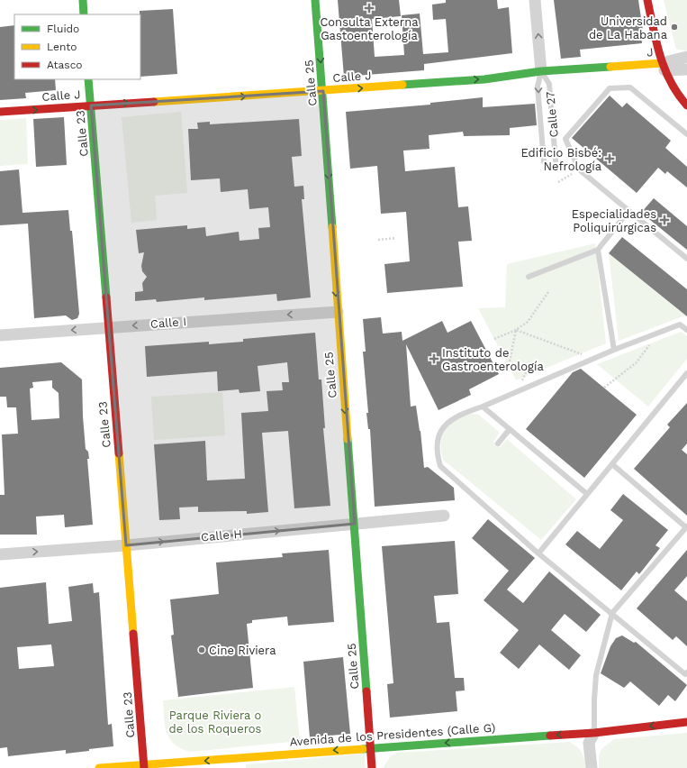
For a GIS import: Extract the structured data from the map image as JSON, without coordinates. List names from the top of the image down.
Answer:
{
  "streets": {
    "main road": [
      "J",
      "Calle J",
      "Calle 25",
      "Calle 23",
      "Avenida de los Presidentes (Calle G)"
    ],
    "street": ["Calle 27", "Calle I", "Calle H"]
  },
  "crossings": [
    ["J", "Calle J"],
    ["Calle J", "Calle 25"],
    ["Calle J", "Calle 27"],
    ["Calle J", "Calle 23"],
    ["Calle 25", "Calle I"],
    ["Calle 25", "Calle H"],
    ["Calle 25", "Avenida de los Presidentes (Calle G)"],
    ["Calle 23", "Calle I"],
    ["Calle 23", "Calle H"],
    ["Calle 23", "Avenida de los Presidentes (Calle G)"]
  ],
  "one_way": [
    "Calle J",
    "Calle 25",
    "Calle I",
    "Calle H",
    "Avenida de los Presidentes (Calle G)"
  ],
  "parks": ["Parque Riviera o de los Roqueros"],
  "places": {
    "health": [
      "Consulta Externa Gastoenterología",
      "Edificio Bisbé: Nefrología",
      "Especialidades Poliquirúrgicas",
      "Instituto de Gastroenterología"
    ],
    "other": ["Universidad de La Habana", "Cine Riviera"]
  },
  "legend": ["Fluido", "Lento", "Atasco"]
}
